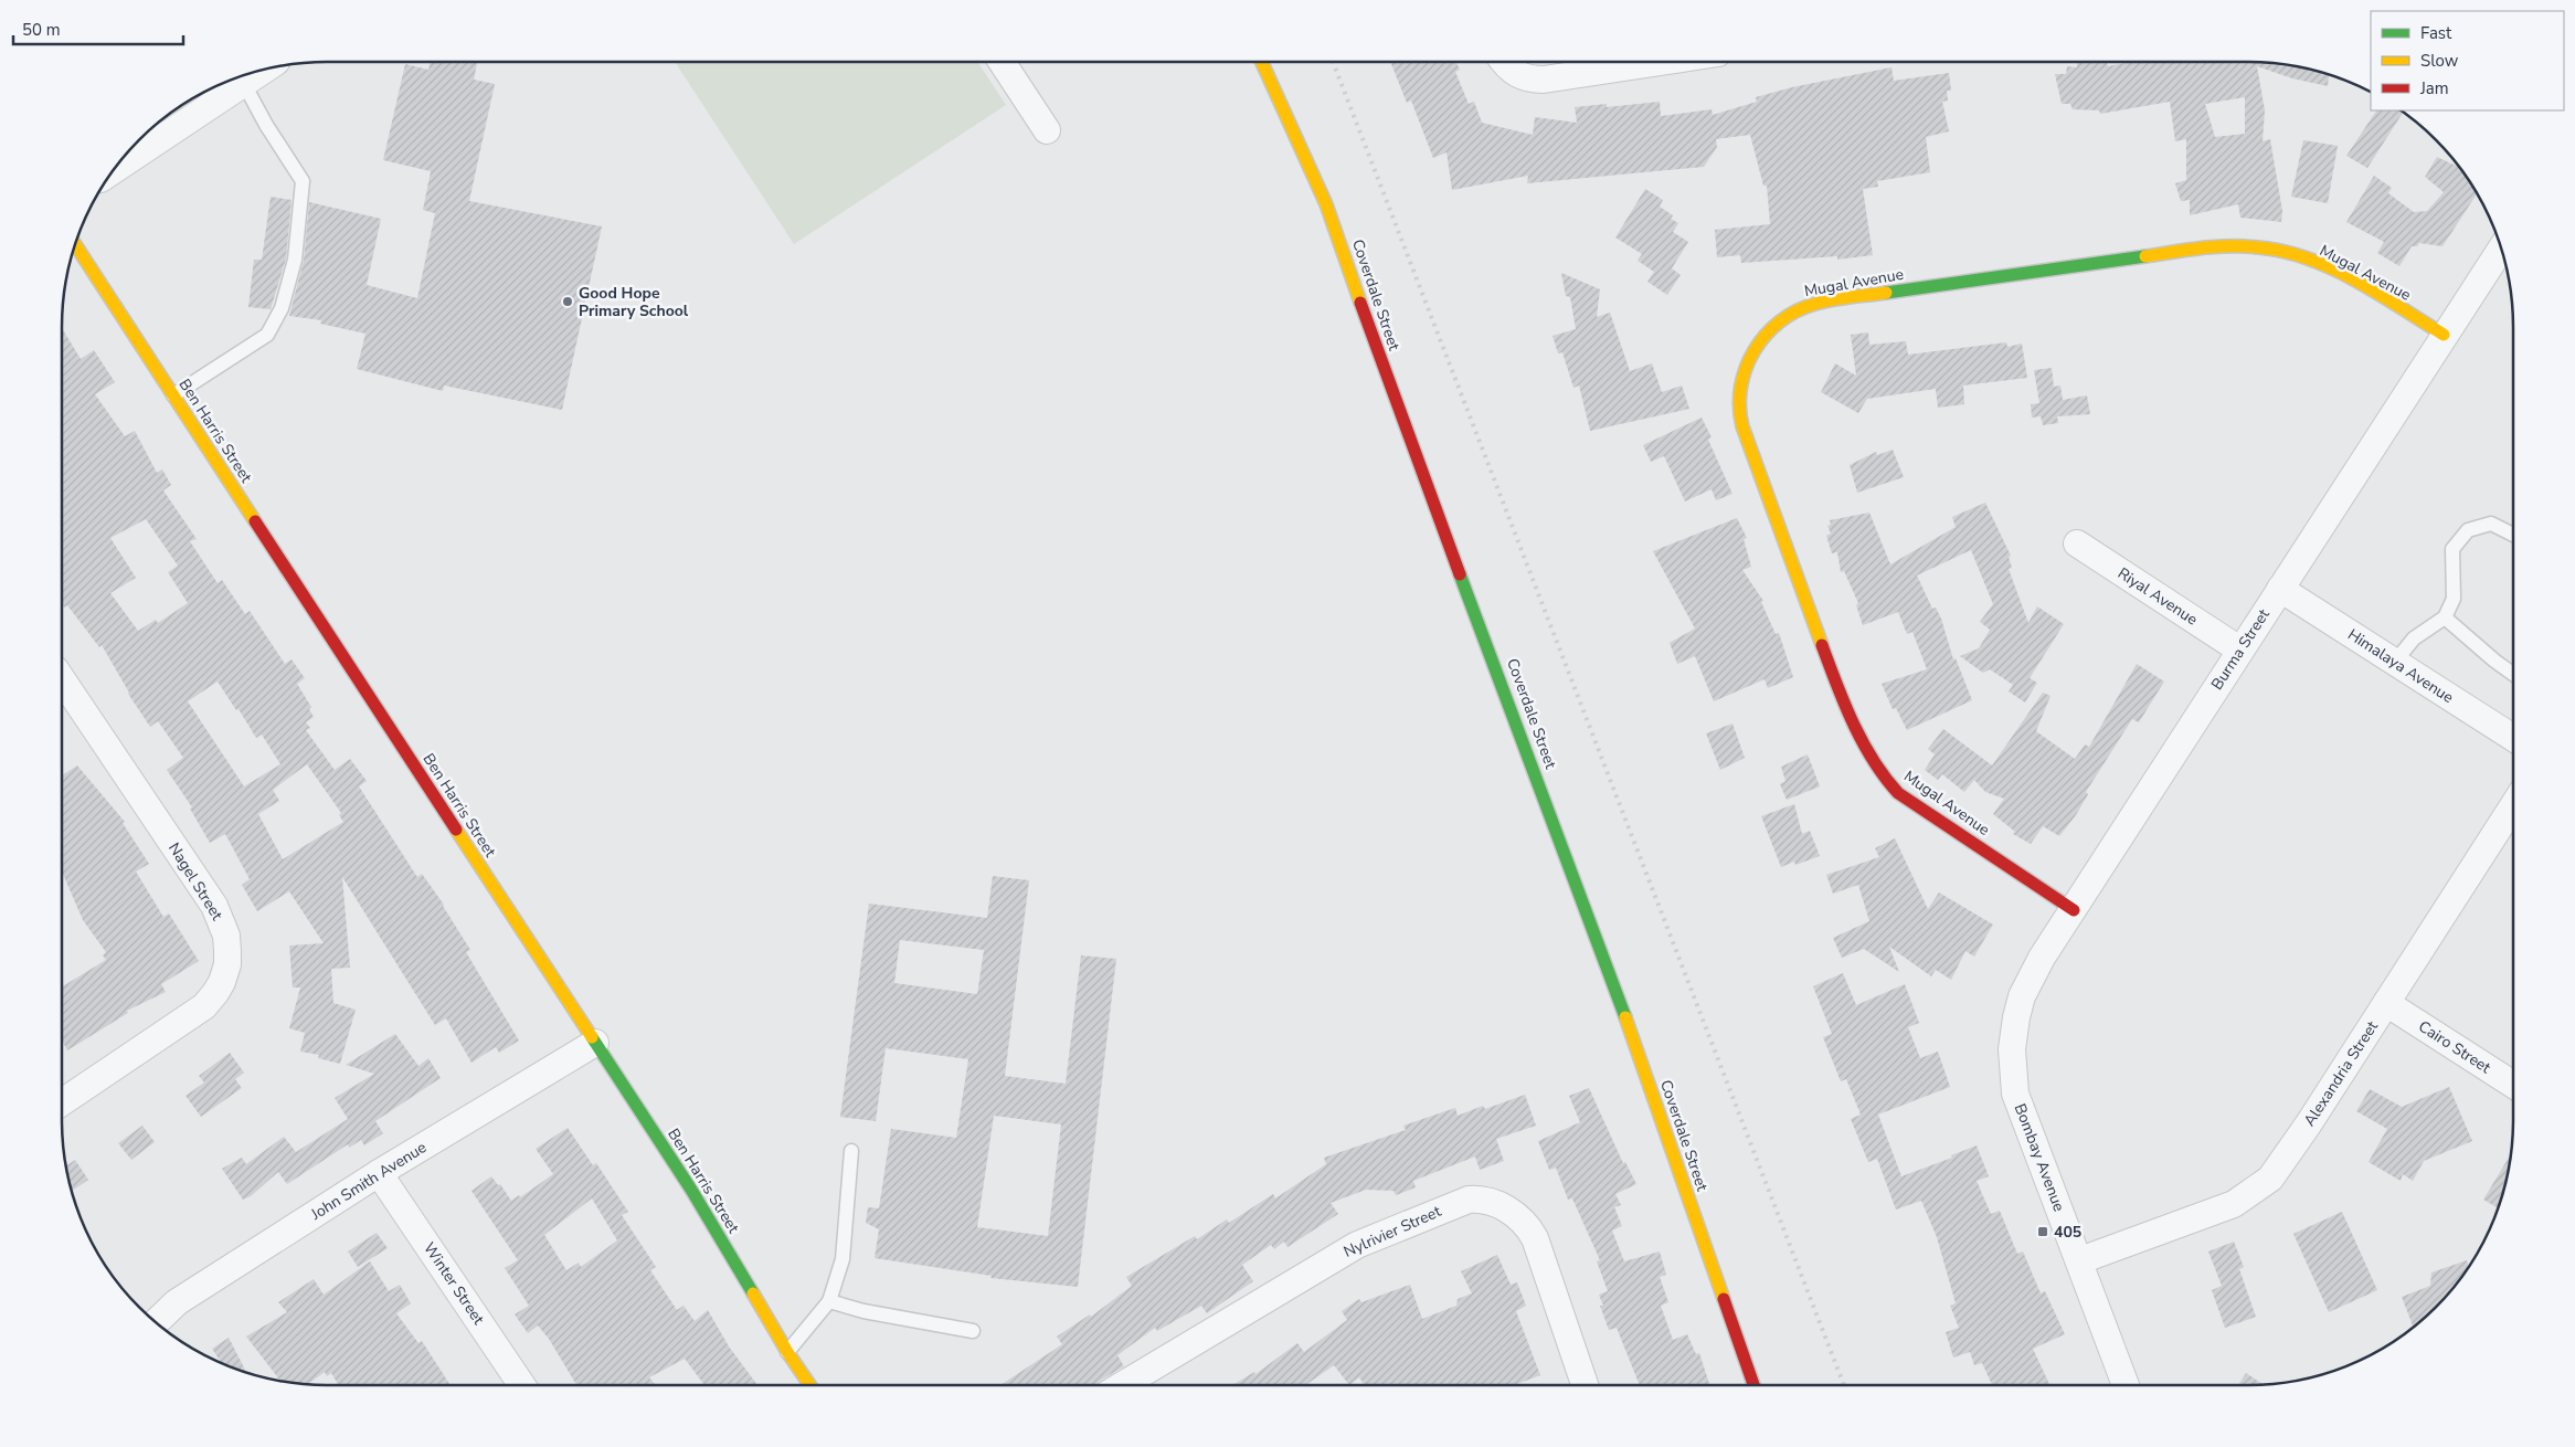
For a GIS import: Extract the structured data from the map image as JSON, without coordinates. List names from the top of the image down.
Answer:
{
  "streets": {
    "street": [
      "Mugal Avenue",
      "Coverdale Street",
      "Ben Harris Street",
      "Riyal Avenue",
      "Burma Street",
      "Himalaya Avenue",
      "Nagel Street",
      "Cairo Street",
      "Alexandria Street",
      "Bombay Avenue",
      "John Smith Avenue",
      "Nylrivier Street",
      "Winter Street"
    ]
  },
  "crossings": [
    ["Mugal Avenue", "Burma Street"],
    ["Ben Harris Street", "John Smith Avenue"],
    ["Riyal Avenue", "Burma Street"],
    ["Burma Street", "Himalaya Avenue"],
    ["Burma Street", "Bombay Avenue"],
    ["Cairo Street", "Alexandria Street"],
    ["Alexandria Street", "Bombay Avenue"],
    ["John Smith Avenue", "Winter Street"]
  ],
  "places": {
    "other": ["Good Hope Primary School"],
    "transit": ["405"]
  },
  "legend": ["Fast", "Slow", "Jam"],
  "scale_bar": "50 m"
}
